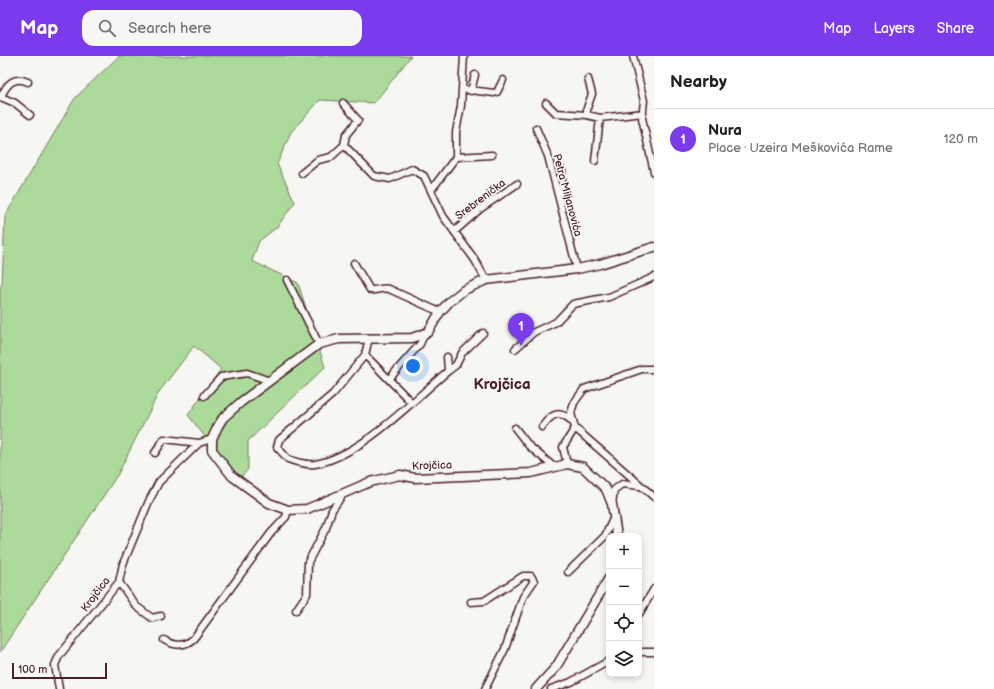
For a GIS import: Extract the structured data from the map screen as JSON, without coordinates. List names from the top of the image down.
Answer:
{
  "streets": {
    "main road": ["Krojčica"],
    "street": ["Petra Miljanovića", "Srebrenička"]
  },
  "districts": ["Krojčica"],
  "scale_bar": "100 m",
  "page": {
    "header": "Map",
    "search": "Search here",
    "nav": ["Map", "Layers", "Share"],
    "heading": "Nearby",
    "list": [
      {
        "mark": "1",
        "name": "Nura",
        "note": "Place · Uzeira Meškovića Rame",
        "value": "120 m"
      }
    ],
    "pins": "1",
    "map_buttons": ["+", "−"],
    "scale": "100 m"
  }
}
